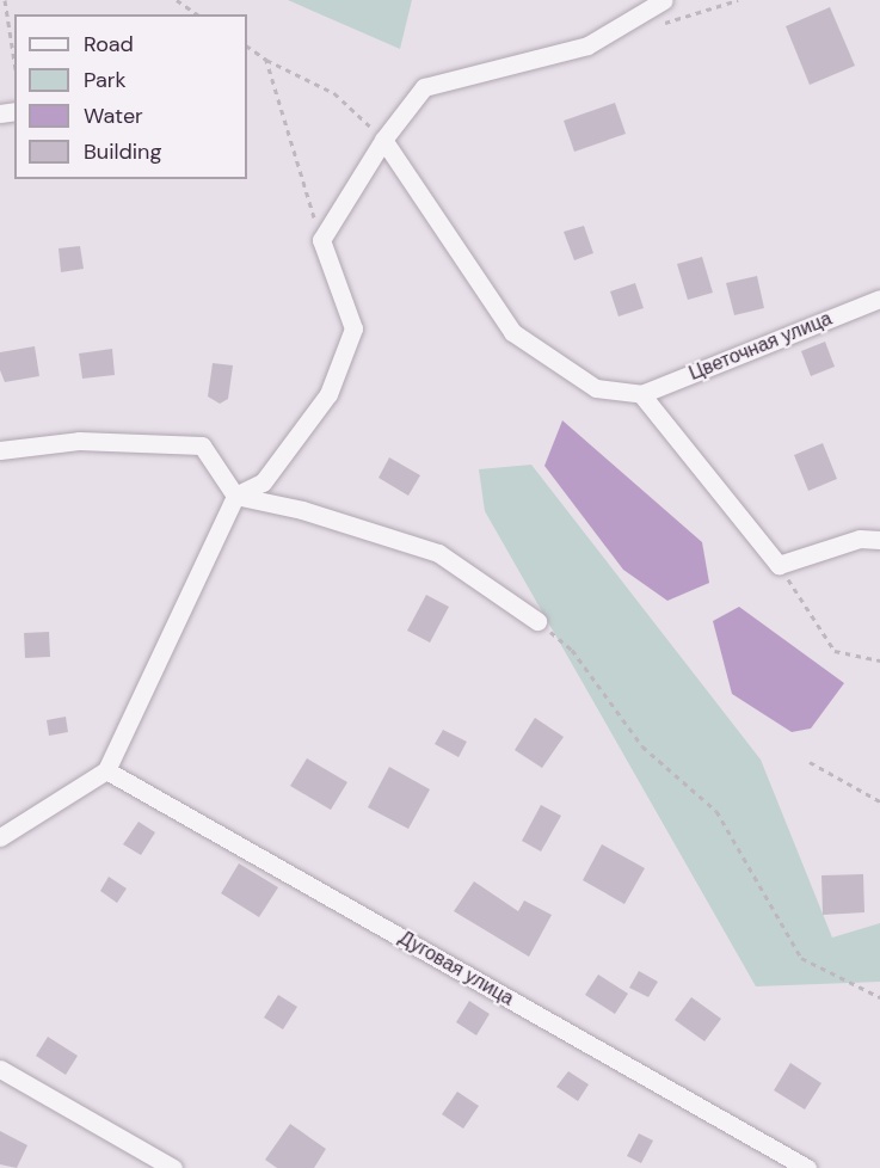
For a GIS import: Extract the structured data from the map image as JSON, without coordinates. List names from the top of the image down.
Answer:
{
  "streets": {
    "street": ["Цветочная улица", "Дуговая улица"]
  },
  "legend": [
    "Road",
    "Park",
    "Water",
    "Building"
  ]
}
